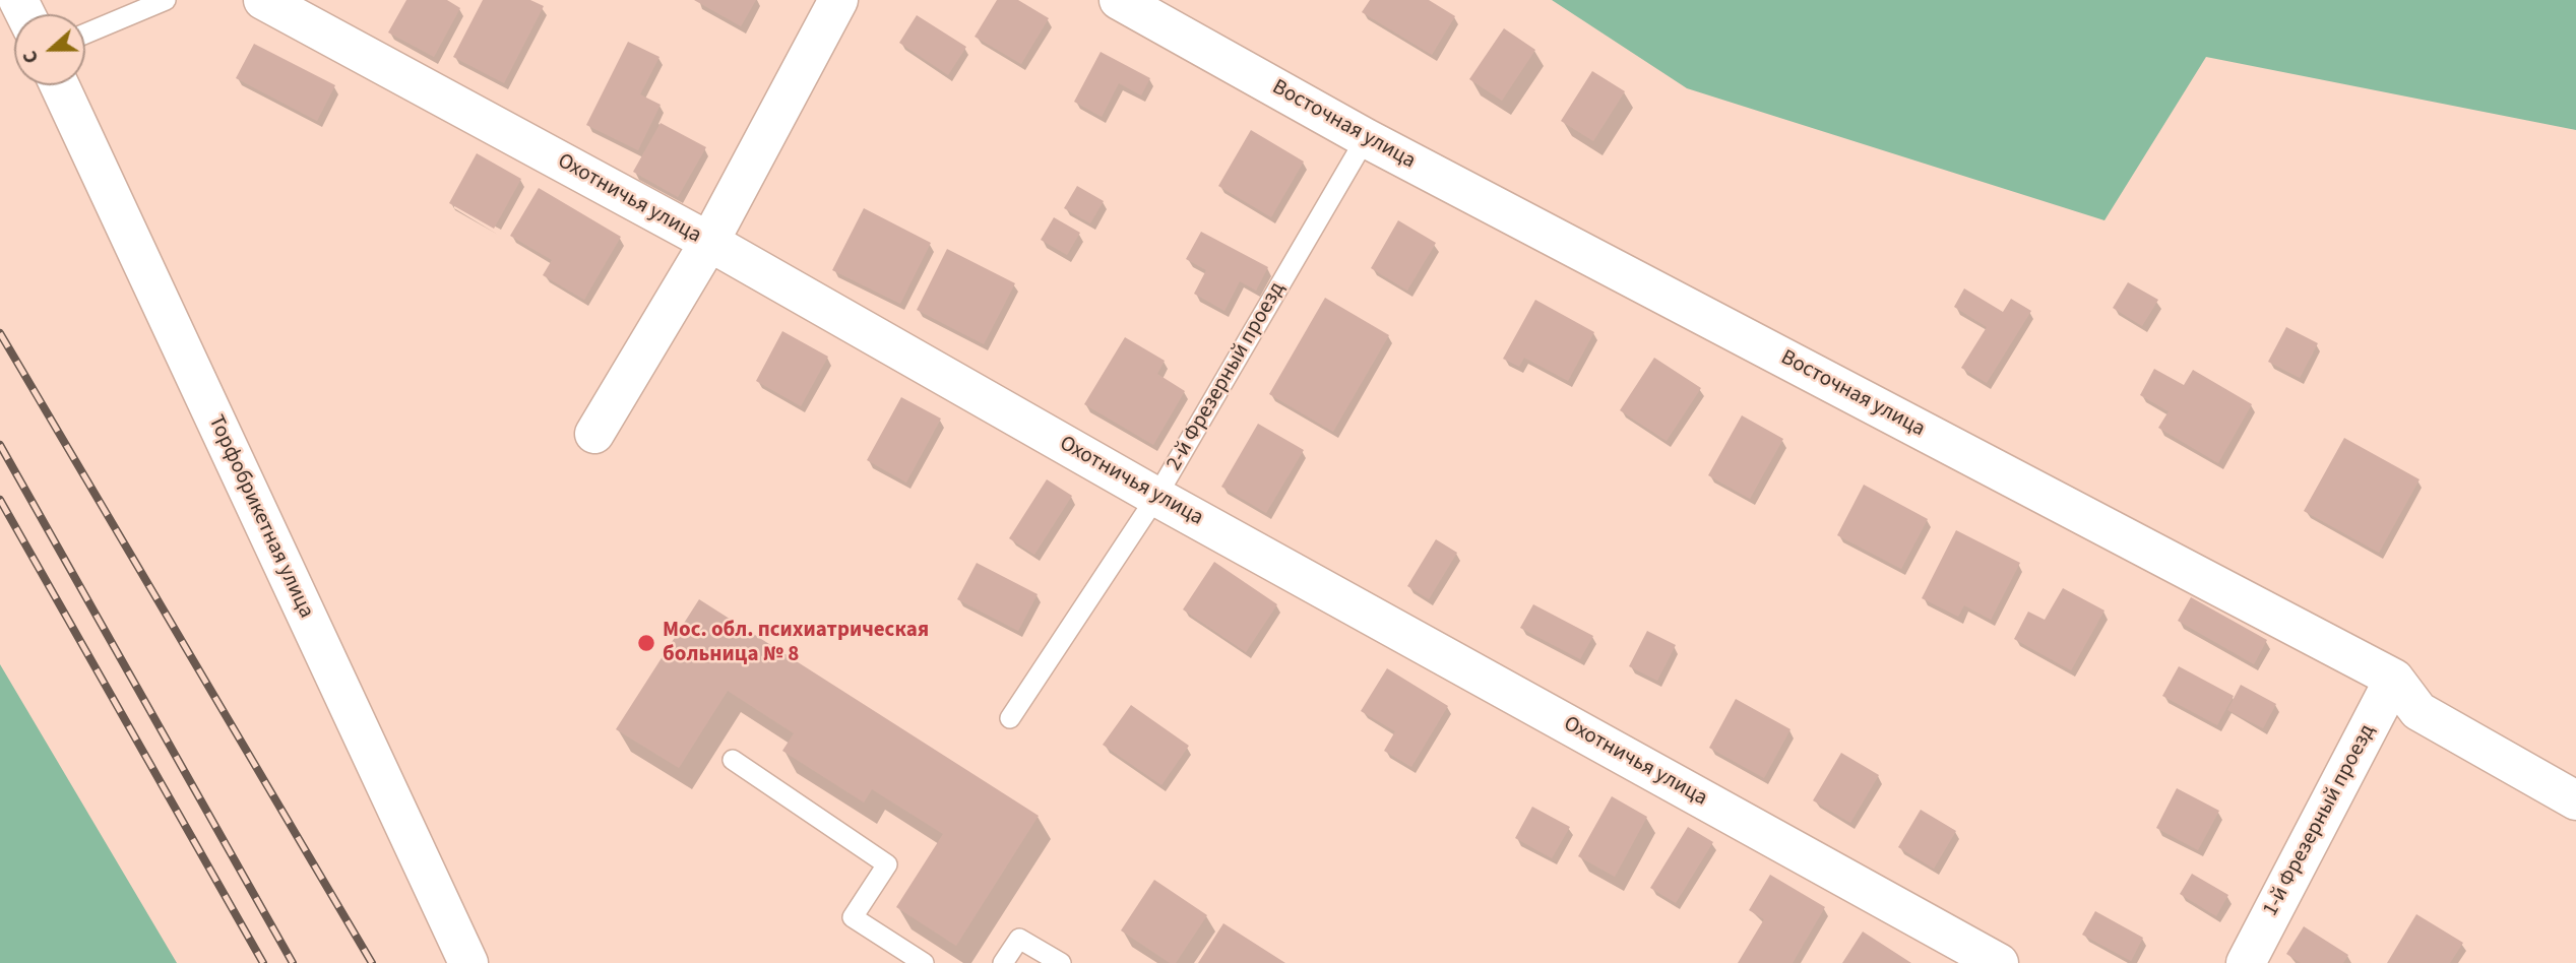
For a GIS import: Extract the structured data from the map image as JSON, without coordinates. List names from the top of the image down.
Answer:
{
  "streets": {
    "street": [
      "Восточная улица",
      "Охотничья улица",
      "Торфобрикетная улица",
      "1-й Фрезерный проезд"
    ],
    "lane": ["2-й Фрезерный проезд"]
  },
  "crossings": [
    ["Восточная улица", "2-й Фрезерный проезд"],
    ["Восточная улица", "1-й Фрезерный проезд"],
    ["Охотничья улица", "2-й Фрезерный проезд"]
  ],
  "places": ["Мос. обл. психиатрическая больница № 8"],
  "north": "left"
}
